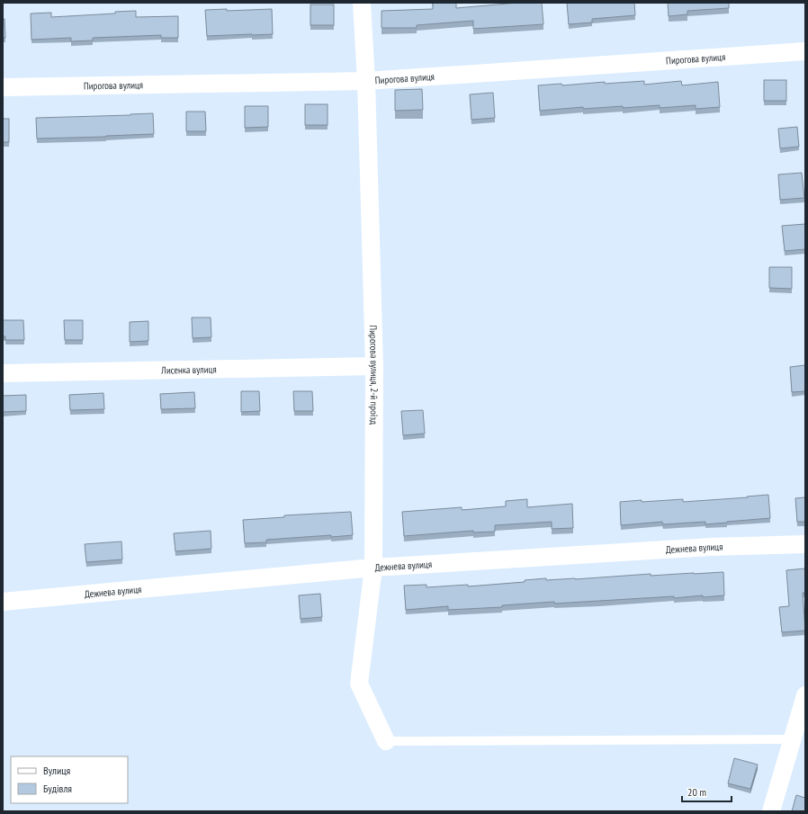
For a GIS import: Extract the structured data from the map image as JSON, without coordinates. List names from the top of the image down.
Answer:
{
  "streets": {
    "street": [
      "Пирогова вулиця",
      "Лисенка вулиця",
      "Пирогова вулиця, 2-й проїзд",
      "Дежнева вулиця"
    ]
  },
  "crossings": [
    ["Пирогова вулиця", "Пирогова вулиця, 2-й проїзд"],
    ["Лисенка вулиця", "Пирогова вулиця, 2-й проїзд"],
    ["Пирогова вулиця, 2-й проїзд", "Дежнева вулиця"]
  ],
  "legend": ["Вулиця", "Будівля"],
  "scale_bar": "20 m"
}
